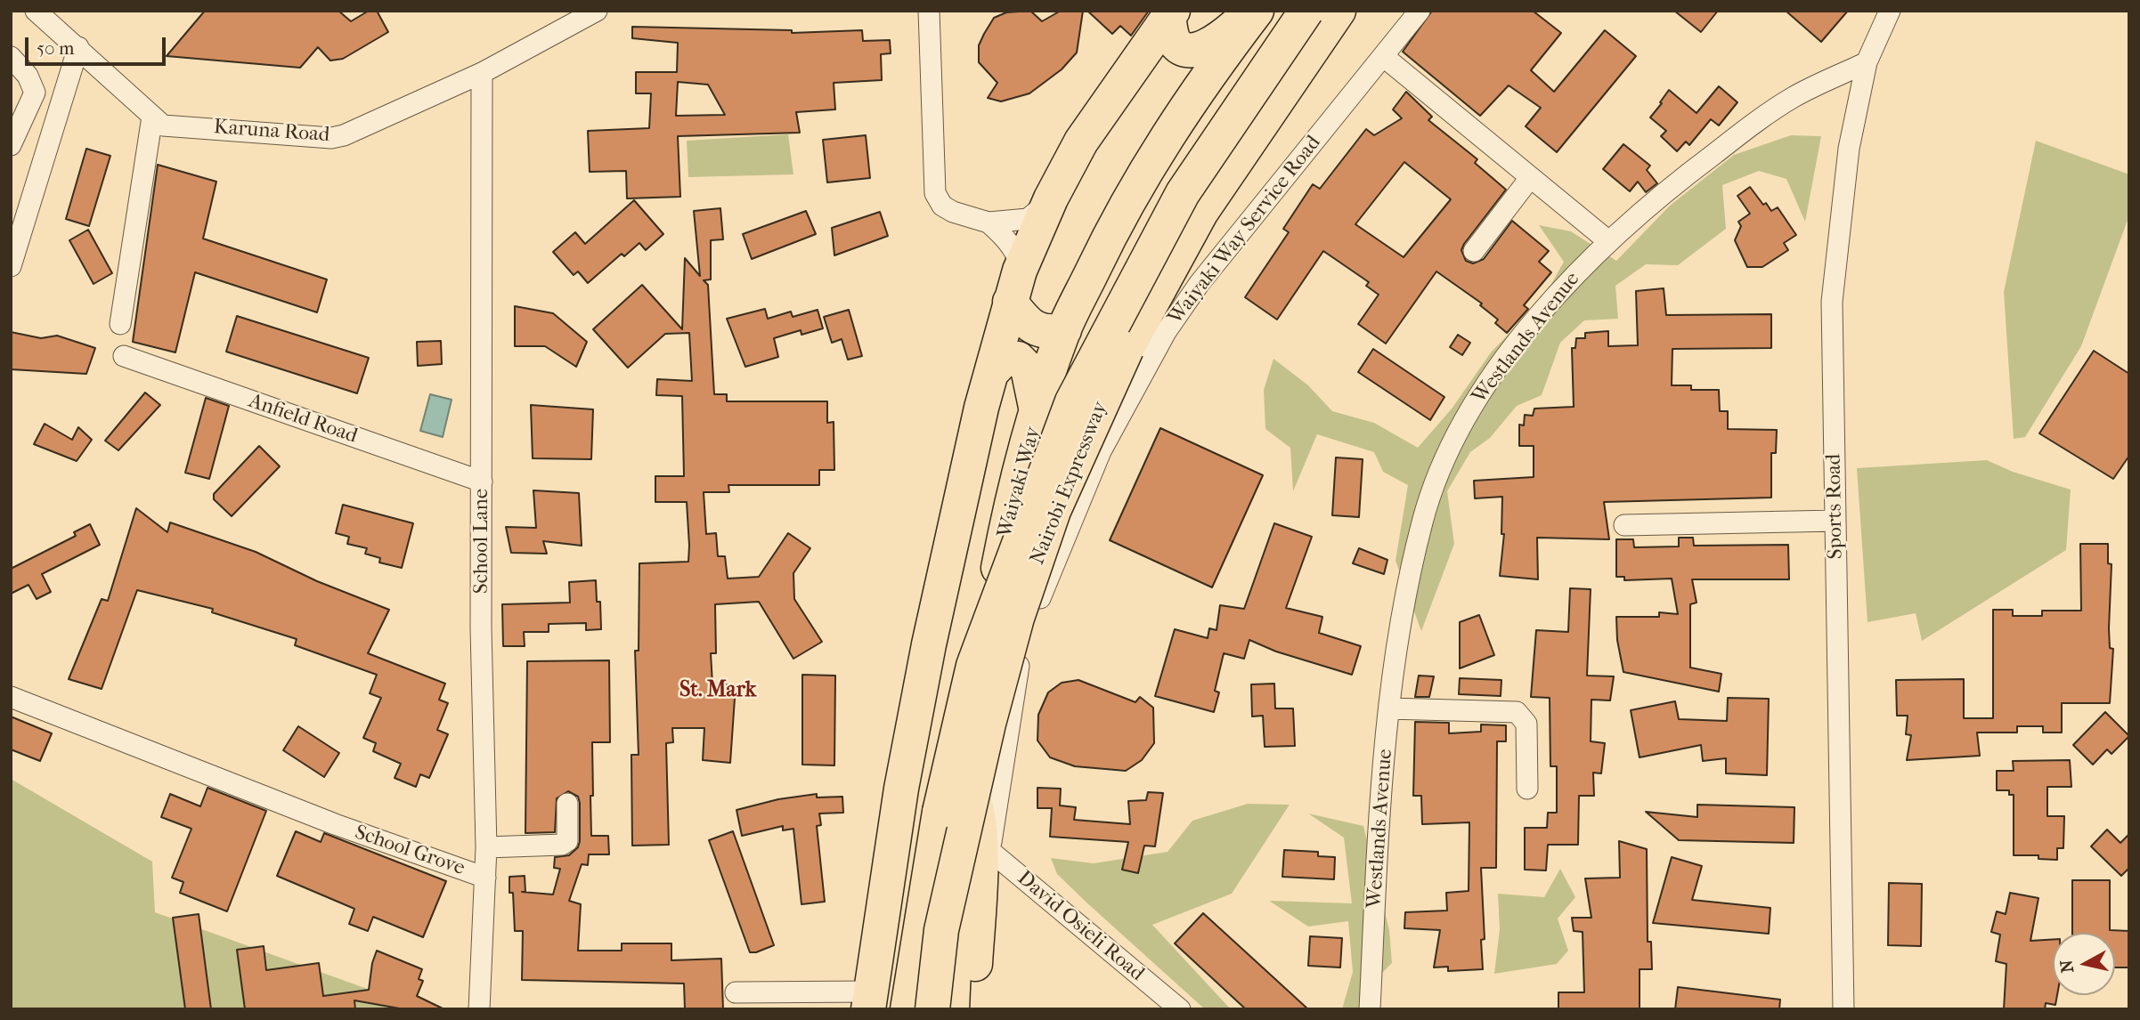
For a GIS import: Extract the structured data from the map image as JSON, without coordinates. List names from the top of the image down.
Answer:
{
  "streets": {
    "highway": ["Waiyaki Way", "Nairobi Expressway"],
    "street": [
      "Karuna Road",
      "Waiyaki Way Service Road",
      "Westlands Avenue",
      "Anfield Road",
      "Sports Road",
      "School Lane",
      "School Grove",
      "David Osieli Road"
    ]
  },
  "crossings": [
    ["Karuna Road", "School Lane"],
    ["Waiyaki Way Service Road", "David Osieli Road"],
    ["Westlands Avenue", "Sports Road"],
    ["Anfield Road", "School Lane"],
    ["School Lane", "School Grove"]
  ],
  "districts": ["St. Mark"],
  "scale_bar": "50 m",
  "north": "left"
}
